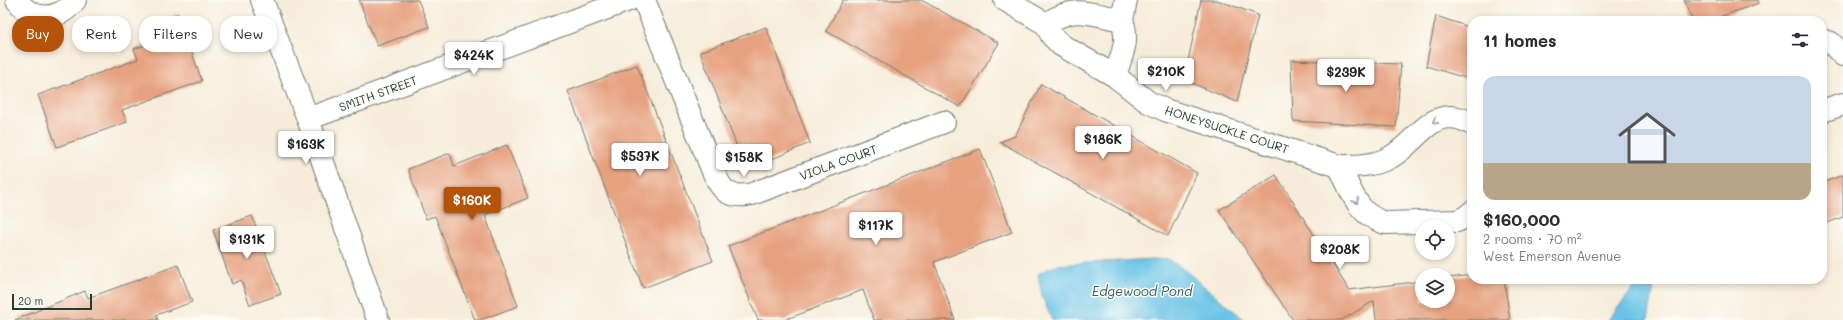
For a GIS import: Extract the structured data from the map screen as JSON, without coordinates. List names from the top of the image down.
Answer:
{
  "streets": {
    "street": ["SMITH STREET", "HONEYSUCKLE COURT", "VIOLA COURT"]
  },
  "water": ["Edgewood Pond"],
  "scale_bar": "20 m",
  "page": {
    "chip": [
      "Buy",
      "Rent",
      "Filters",
      "New"
    ],
    "heading": "11 homes",
    "price": [
      "$424K",
      "$210K",
      "$239K",
      "$186K",
      "$163K",
      "$537K",
      "$158K",
      "$160K",
      "$117K",
      "$131K",
      "$208K"
    ],
    "list": [
      {
        "name": "$160,000",
        "note": "2 rooms · 70 m² · West Emerson Avenue"
      }
    ],
    "scale": "20 m"
  }
}
